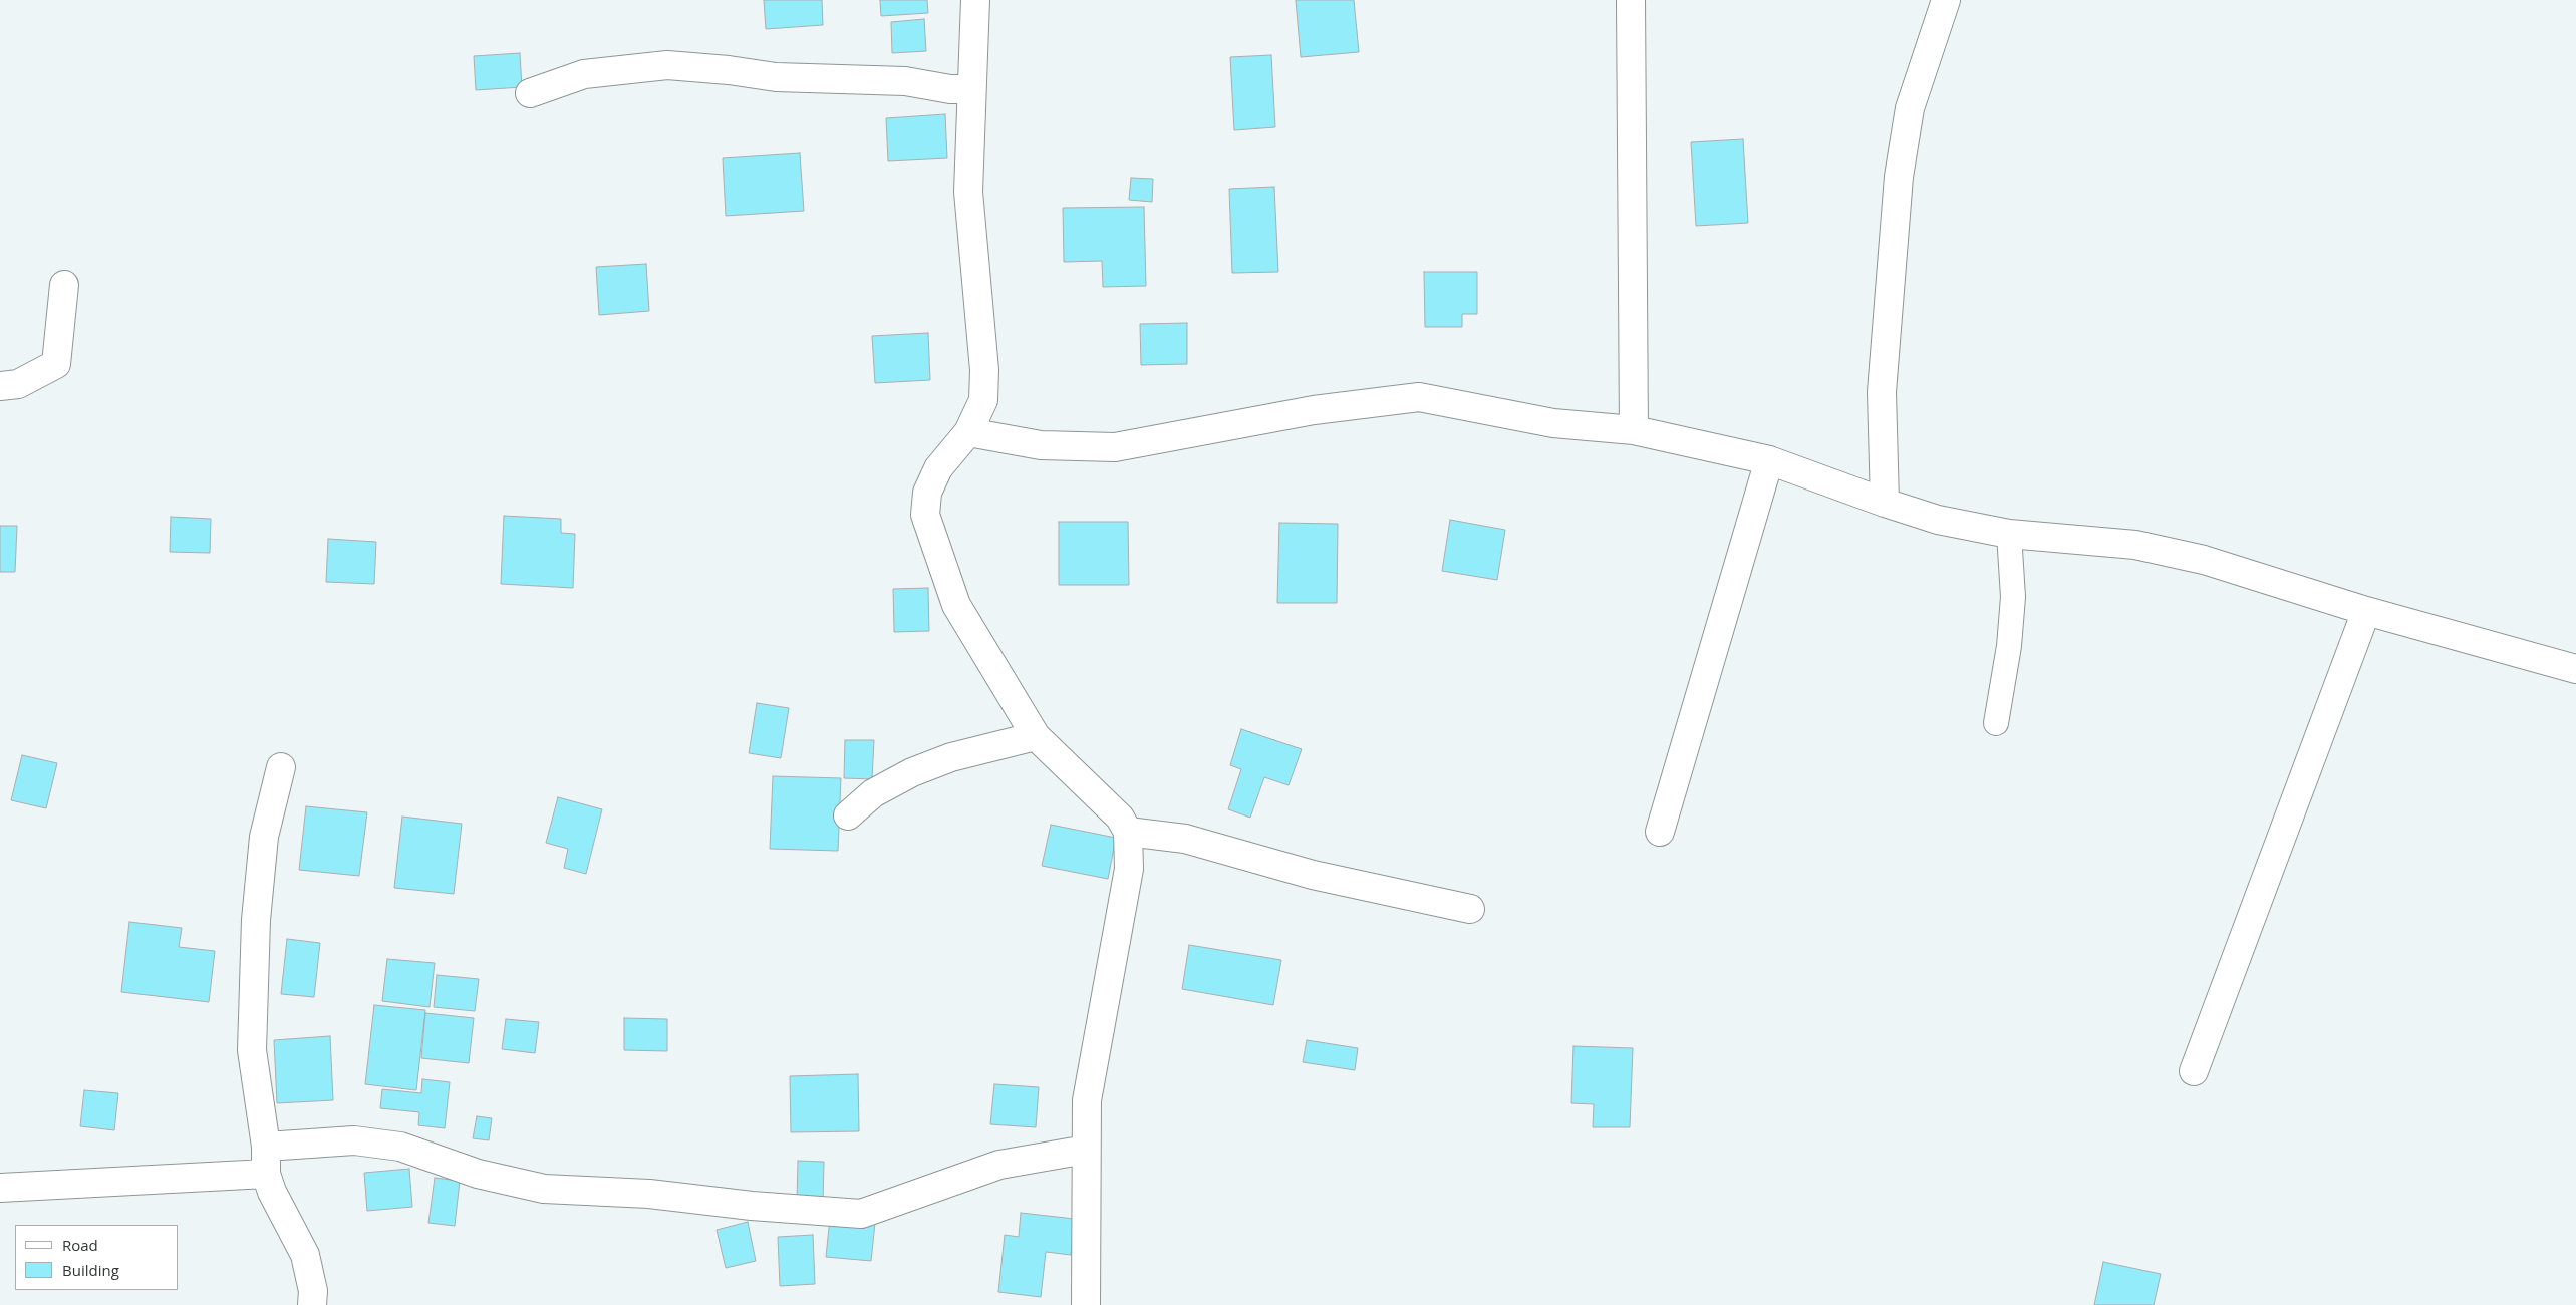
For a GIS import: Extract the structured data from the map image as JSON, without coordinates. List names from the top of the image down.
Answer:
{
  "legend": ["Road", "Building"]
}
